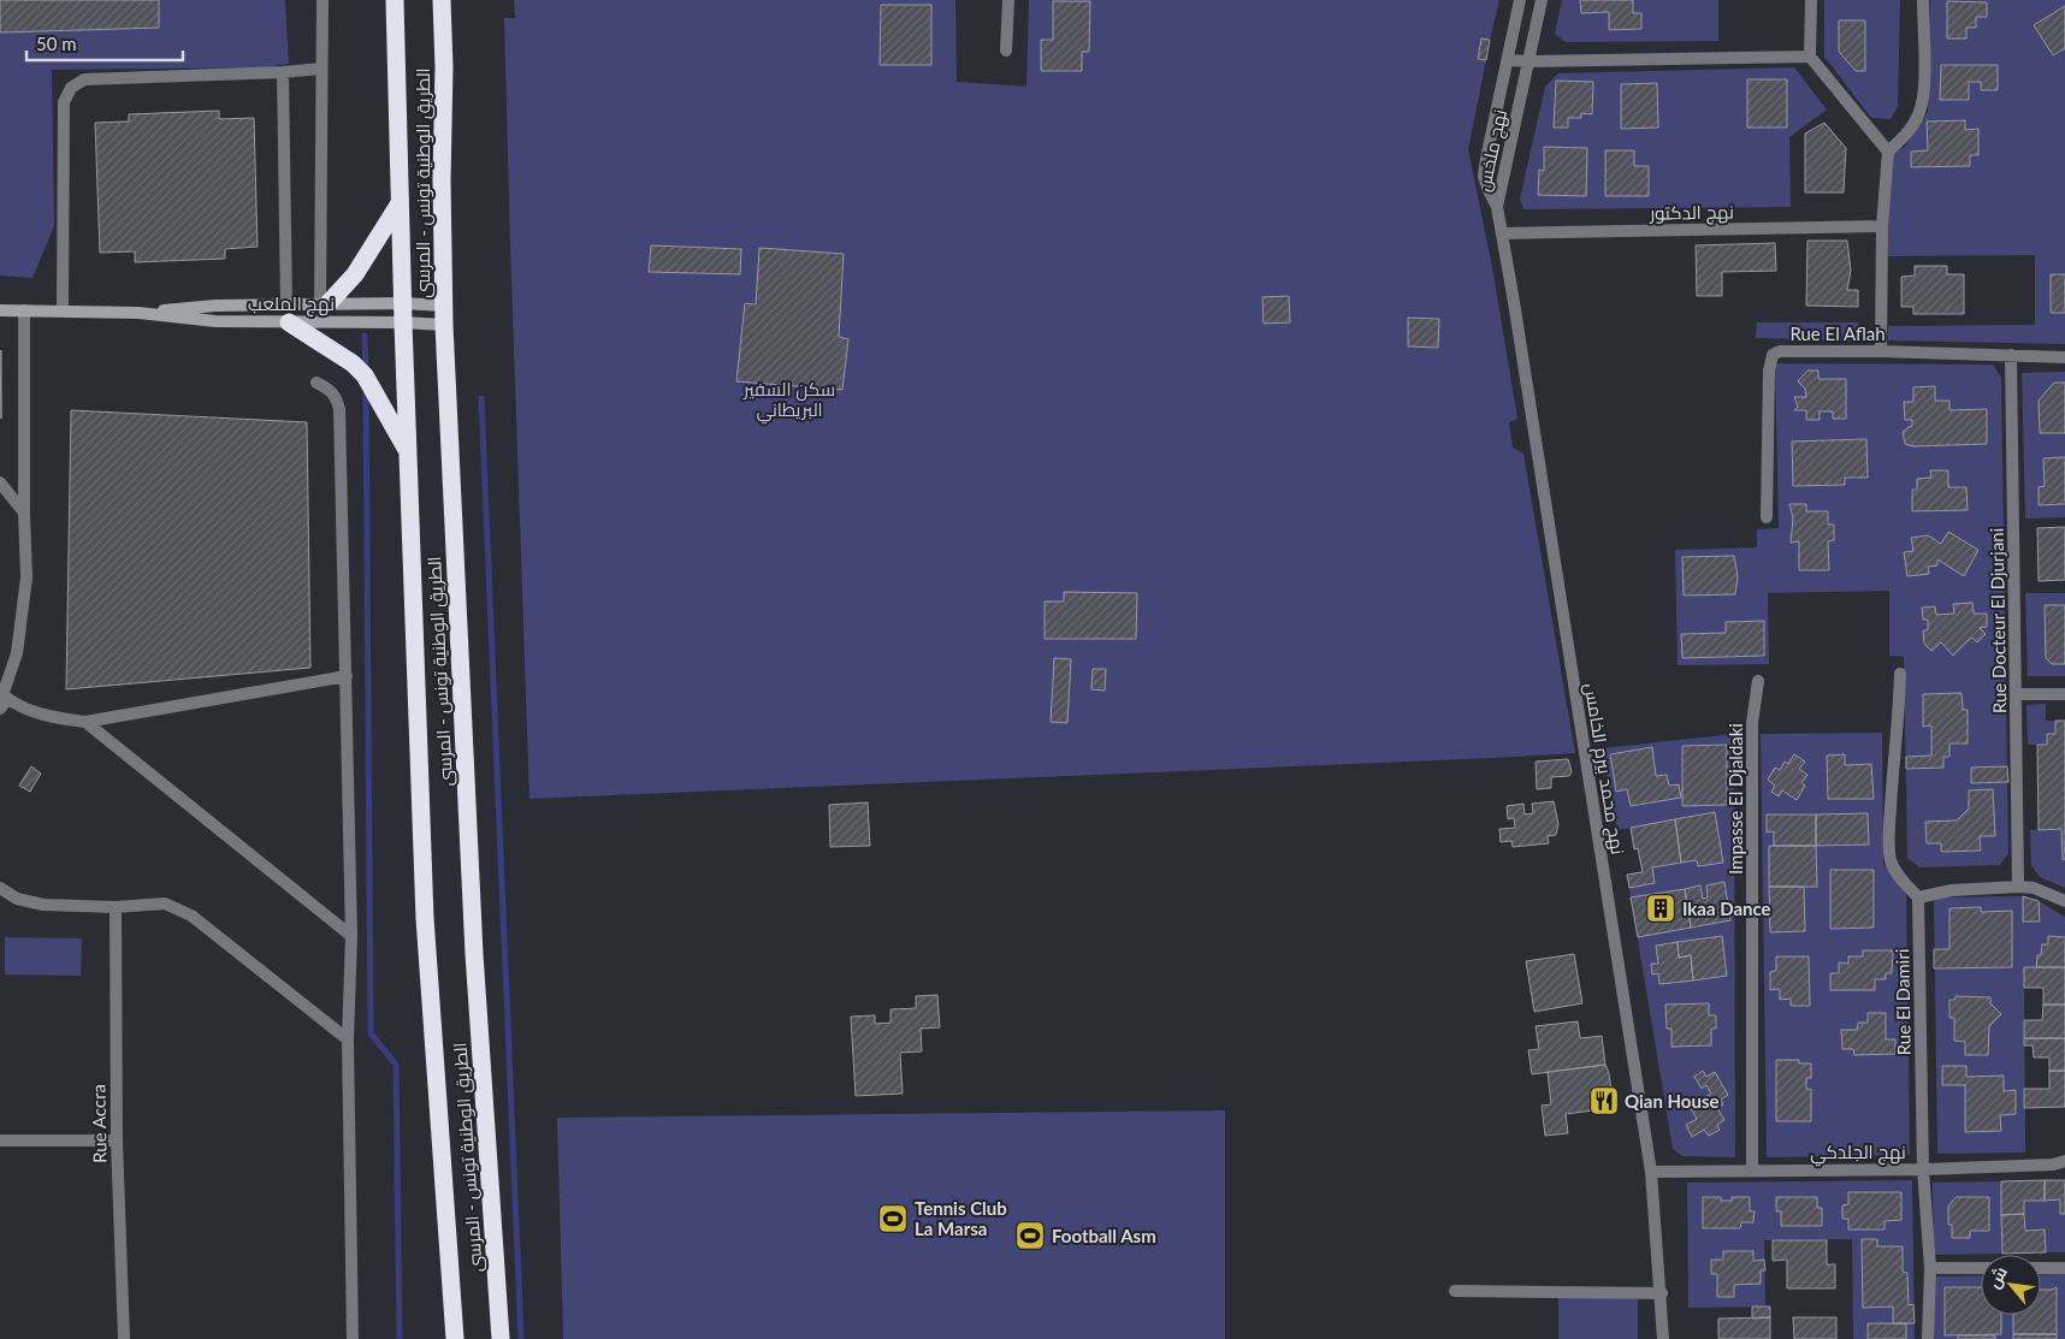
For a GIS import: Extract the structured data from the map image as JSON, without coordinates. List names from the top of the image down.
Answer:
{
  "streets": {
    "highway": ["الطريق الوطنية تونس - المرسى"],
    "street": [
      "نهج ملخس",
      "نهج الدكتور",
      "نهج الملعب",
      "Rue El Aflah",
      "Rue Docteur El Djurjani",
      "نهج محمد بيرم الخامس",
      "Impasse El Djaldaki",
      "Rue El Damiri",
      "Rue Accra",
      "نهج الجلدكي"
    ]
  },
  "crossings": [
    ["نهج ملخس", "نهج محمد بيرم الخامس"],
    ["الطريق الوطنية تونس - المرسى", "نهج الملعب"],
    ["نهج الدكتور", "نهج محمد بيرم الخامس"],
    ["Rue El Aflah", "Rue Docteur El Djurjani"],
    ["نهج محمد بيرم الخامس", "نهج الجلدكي"],
    ["Impasse El Djaldaki", "نهج الجلدكي"],
    ["Rue El Damiri", "نهج الجلدكي"]
  ],
  "parks": ["سكن السفير البريطاني"],
  "places": {
    "building": ["Ikaa Dance"],
    "restaurant": ["Qian House"],
    "sports": ["Tennis Club La Marsa", "Football Asm"]
  },
  "scale_bar": "50 m",
  "north": "top left"
}
